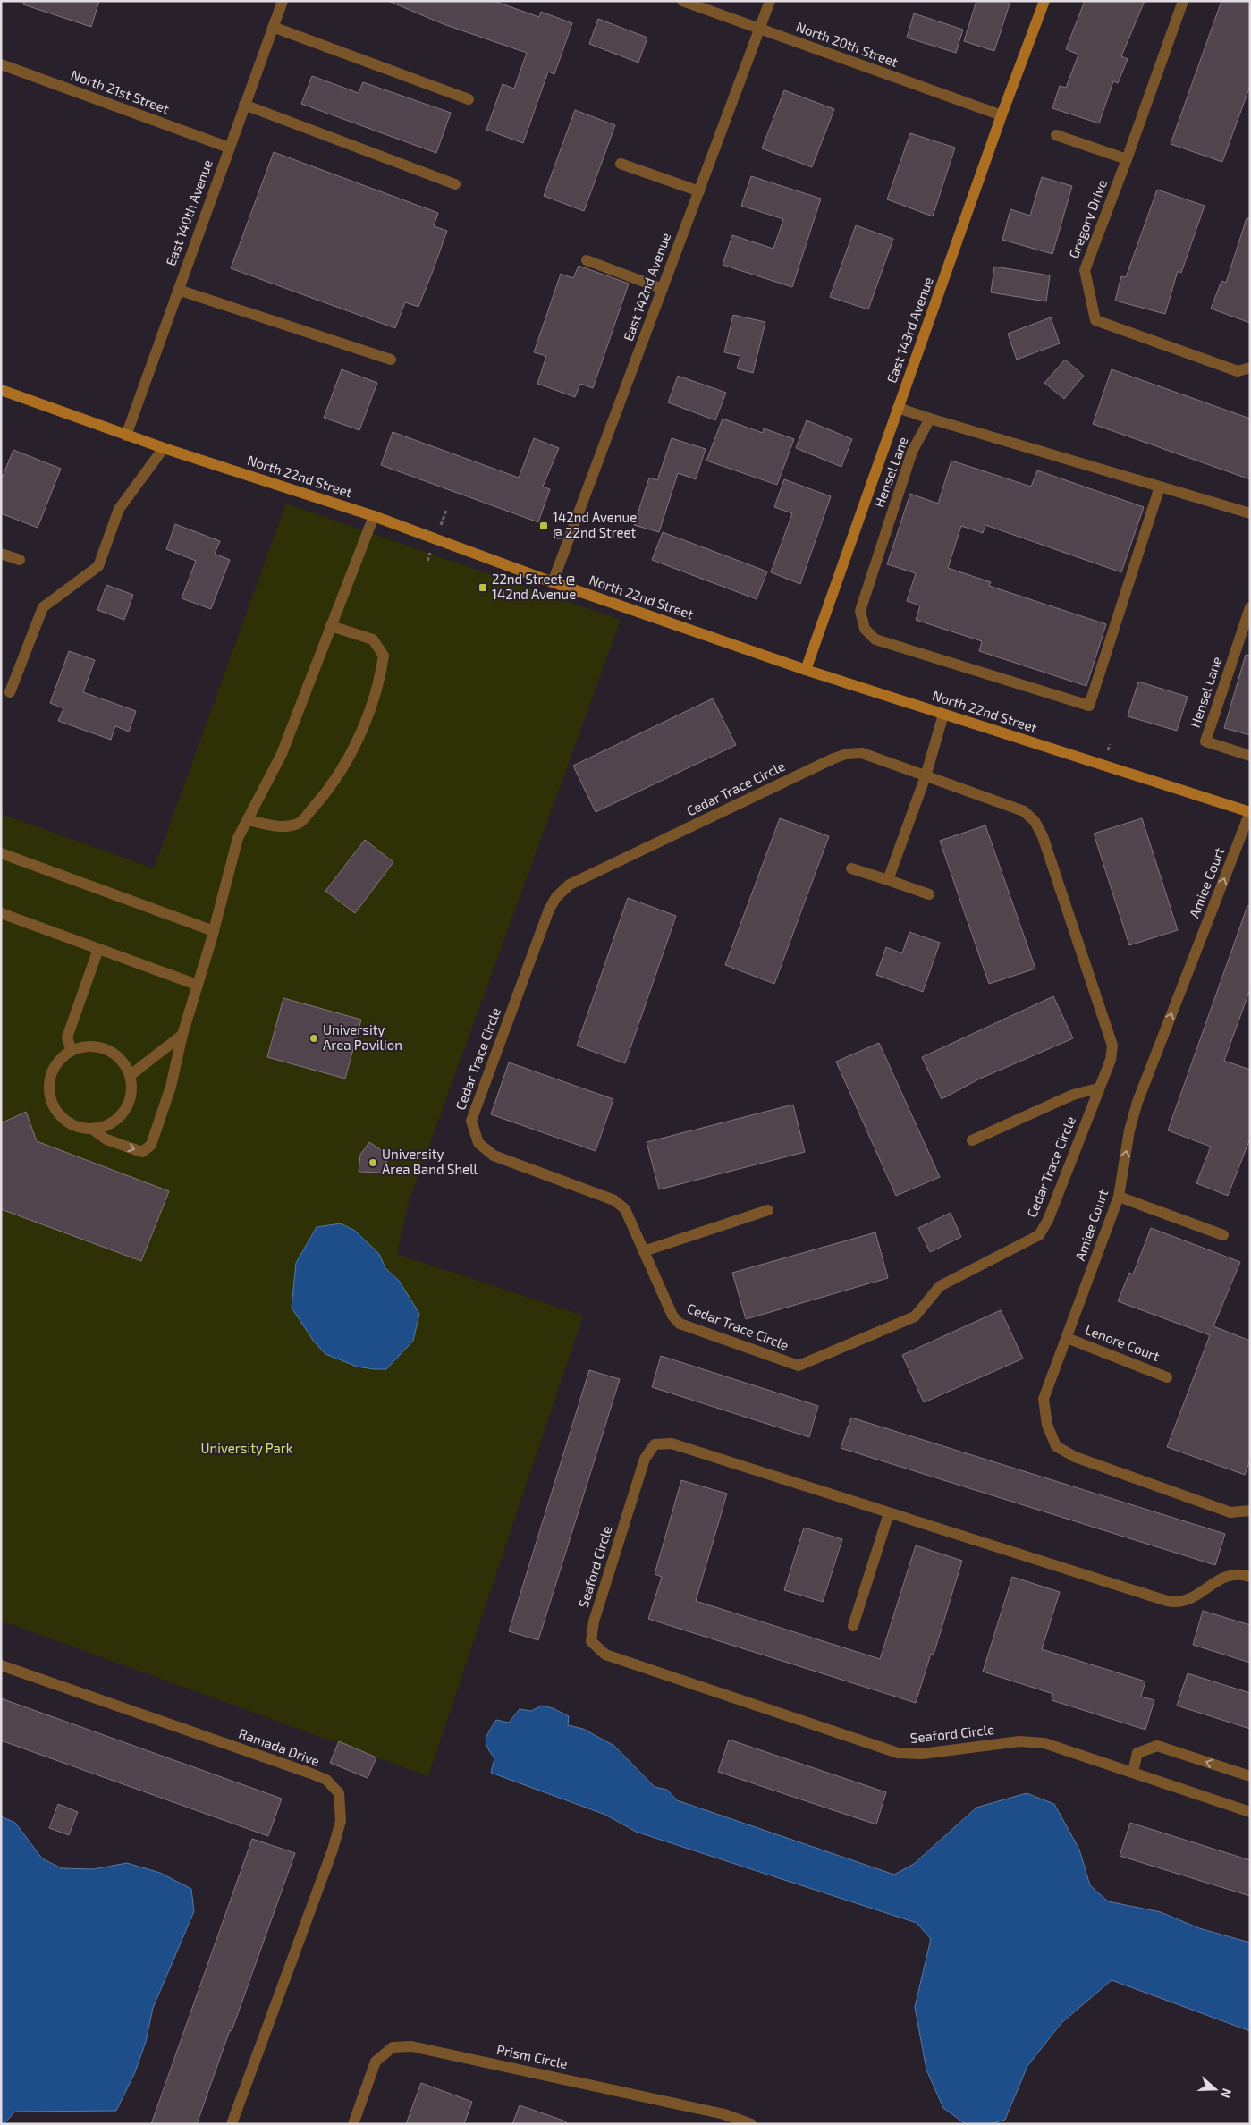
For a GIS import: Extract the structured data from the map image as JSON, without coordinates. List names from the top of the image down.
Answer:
{
  "streets": {
    "street": [
      "North 20th Street",
      "North 21st Street",
      "East 140th Avenue",
      "Gregory Drive",
      "East 142nd Avenue",
      "East 143rd Avenue",
      "Hensel Lane",
      "North 22nd Street",
      "Cedar Trace Circle",
      "Amiee Court",
      "Lenore Court",
      "Seaford Circle",
      "Ramada Drive",
      "Prism Circle"
    ]
  },
  "crossings": [
    ["North 20th Street", "East 142nd Avenue"],
    ["North 20th Street", "East 143rd Avenue"],
    ["North 21st Street", "East 140th Avenue"],
    ["East 140th Avenue", "North 22nd Street"],
    ["East 142nd Avenue", "North 22nd Street"],
    ["East 143rd Avenue", "North 22nd Street"],
    ["North 22nd Street", "Amiee Court"],
    ["Amiee Court", "Lenore Court"]
  ],
  "one_way": ["Amiee Court"],
  "parks": ["University Park"],
  "places": {
    "transit": ["142nd Avenue @ 22nd Street", "22nd Street @ 142nd Avenue"],
    "other": ["University Area Pavilion", "University Area Band Shell"]
  },
  "north": "right"
}
